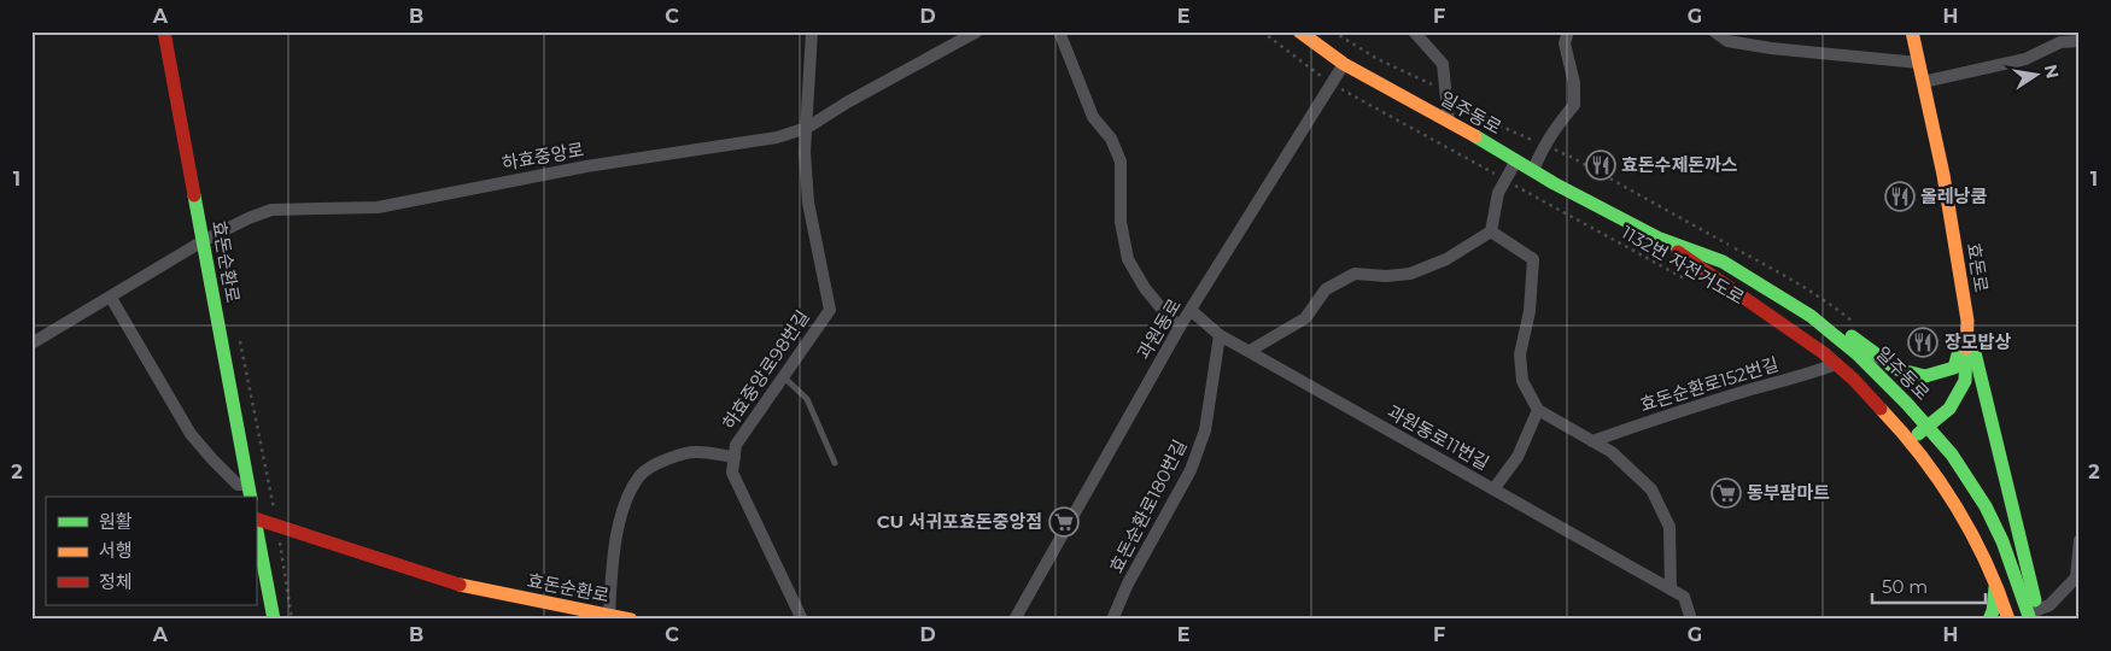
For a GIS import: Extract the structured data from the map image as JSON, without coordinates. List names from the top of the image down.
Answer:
{
  "streets": {
    "main road": ["일주동로", "효돈순환로", "효돈로"],
    "street": [
      "하효중앙로",
      "과원동로",
      "하효중앙로98번길",
      "효돈순환로152번길",
      "과원동로11번길",
      "효돈순환로180번길"
    ],
    "path": ["1132번 자전거도로"]
  },
  "crossings": [
    ["일주동로", "효돈로"],
    ["일주동로", "과원동로"],
    ["일주동로", "효돈순환로152번길"],
    ["하효중앙로", "효돈순환로"],
    ["하효중앙로", "하효중앙로98번길"],
    ["1132번 자전거도로", "과원동로"],
    ["과원동로", "과원동로11번길"],
    ["과원동로11번길", "효돈순환로180번길"]
  ],
  "places": {
    "restaurant": ["효돈수제돈까스", "올레낭쿰", "장모밥상"],
    "supermarket": ["동부팜마트", "CU 서귀포효돈중앙점"]
  },
  "legend": ["원활", "서행", "정체"],
  "scale_bar": "50 m",
  "north": "right",
  "grid": {
    "columns": [
      "A",
      "B",
      "C",
      "D",
      "E",
      "F",
      "G",
      "H"
    ],
    "rows": ["1", "2"]
  }
}
